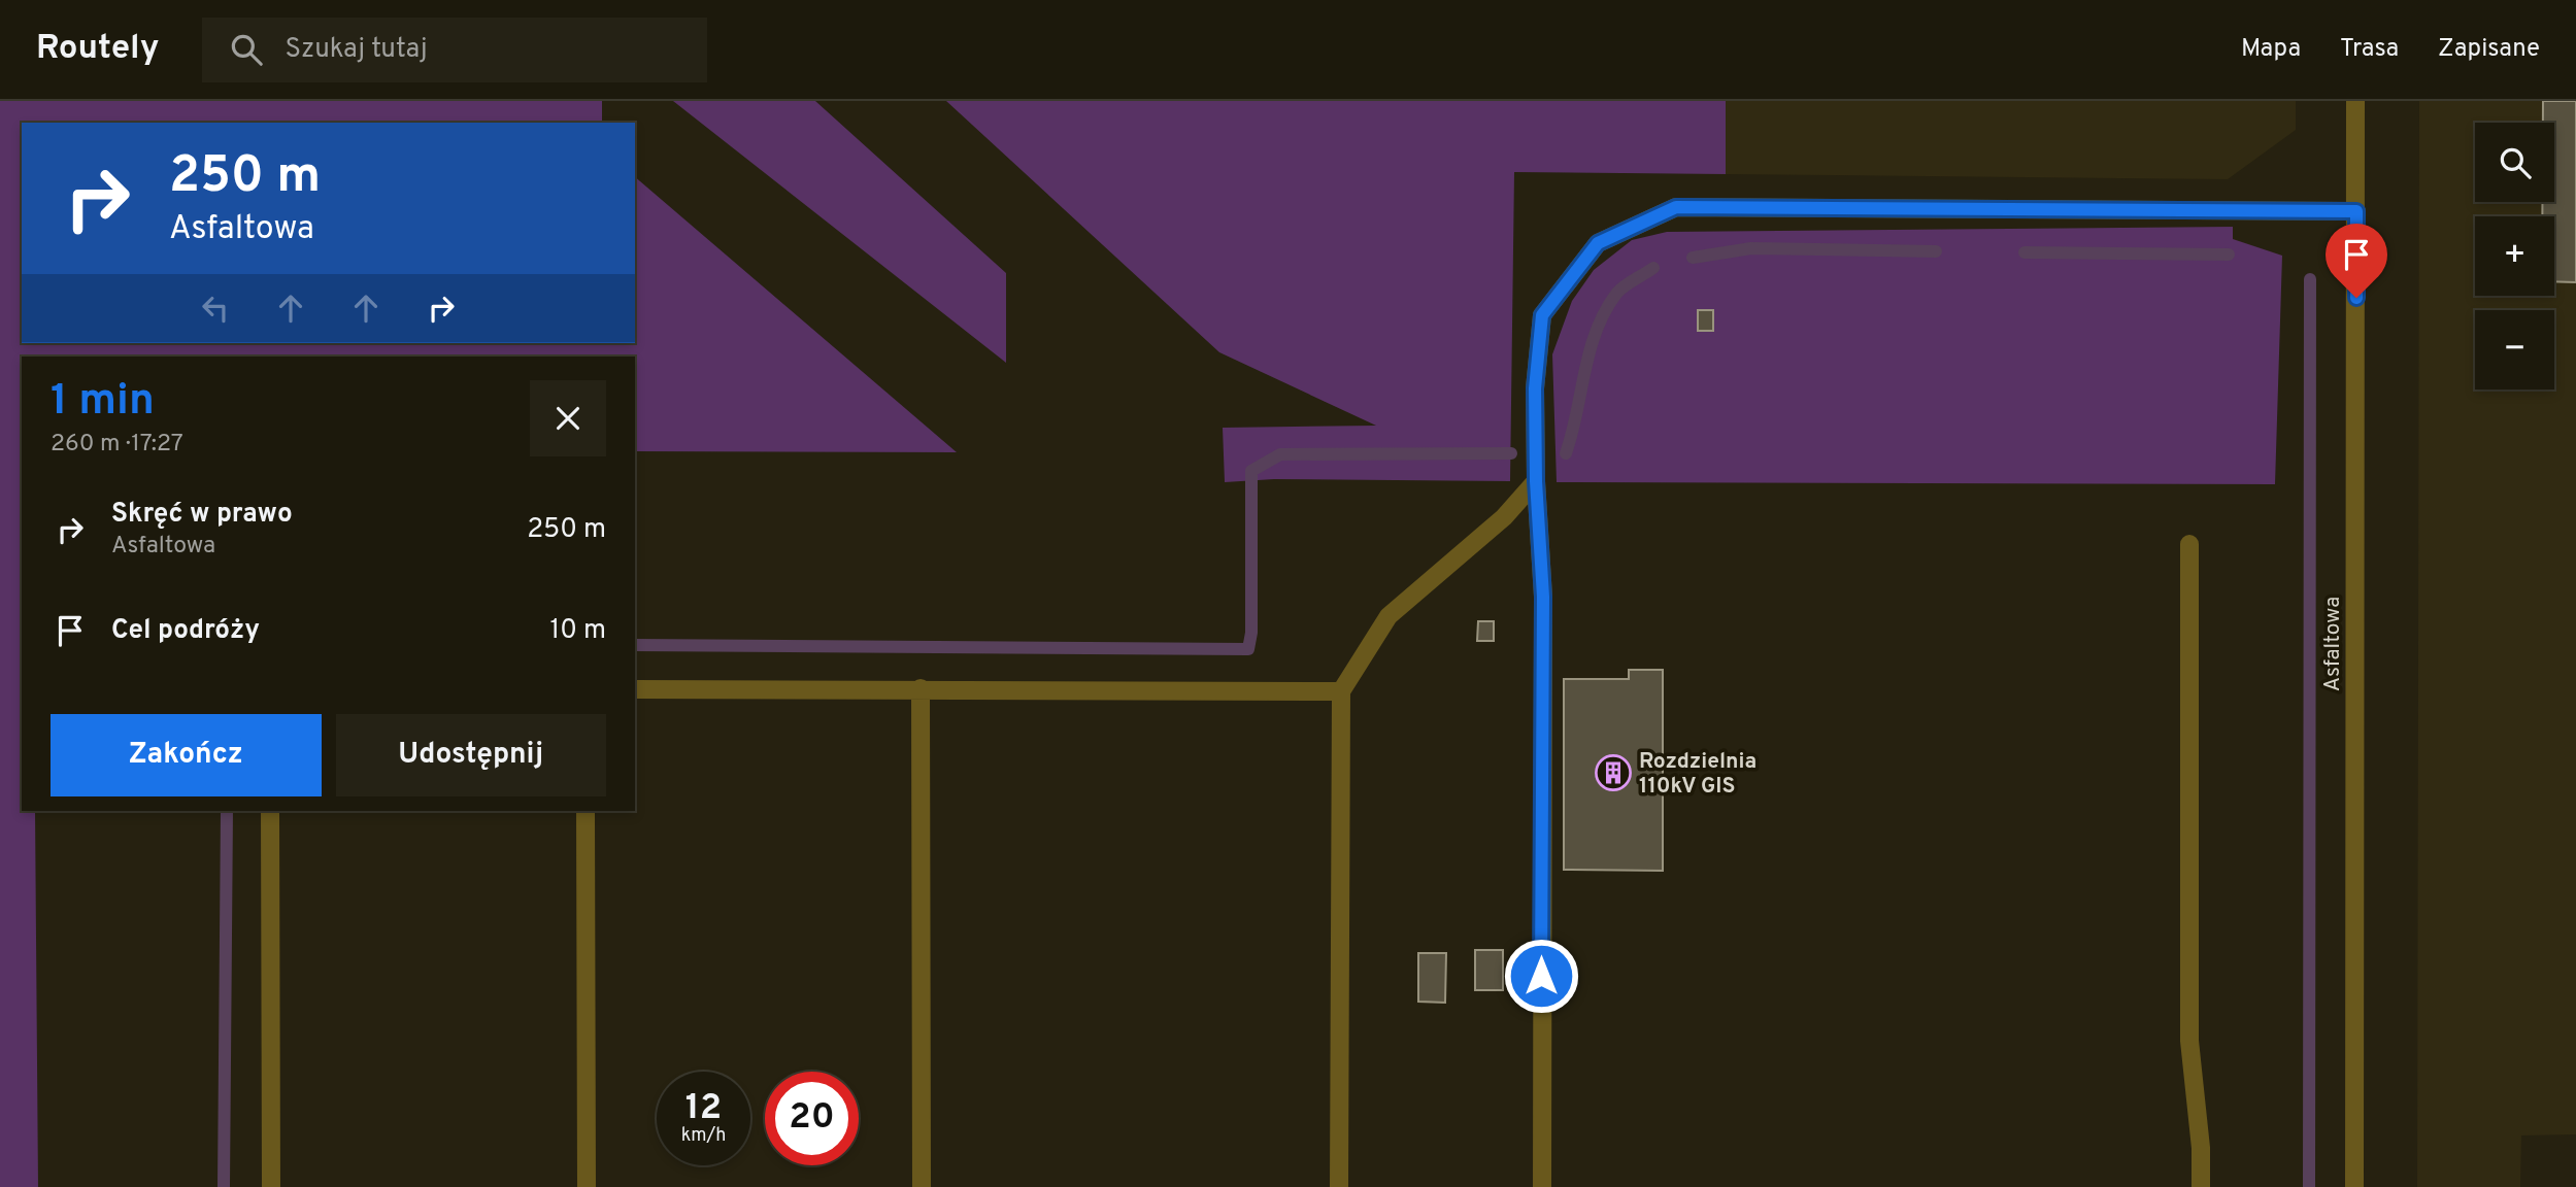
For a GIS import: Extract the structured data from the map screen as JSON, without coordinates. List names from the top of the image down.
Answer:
{
  "streets": {
    "street": ["Asfaltowa"]
  },
  "places": {
    "building": ["Rozdzielnia 110kV GIS"]
  },
  "page": {
    "header": "Routely",
    "search": "Szukaj tutaj",
    "nav": ["Mapa", "Trasa", "Zapisane"],
    "map_buttons": ["+", "−"],
    "turn": ["250 m", "Asfaltowa"],
    "heading": ["1 min", "260 m · 17:27"],
    "list": [
      {
        "name": "Skręć w prawo",
        "note": "Asfaltowa",
        "value": "250 m"
      },
      {
        "name": "Cel podróży",
        "value": "10 m"
      }
    ],
    "buttons": ["Zakończ", "Udostępnij"],
    "speed": "12 km/h",
    "limit": "20"
  }
}
